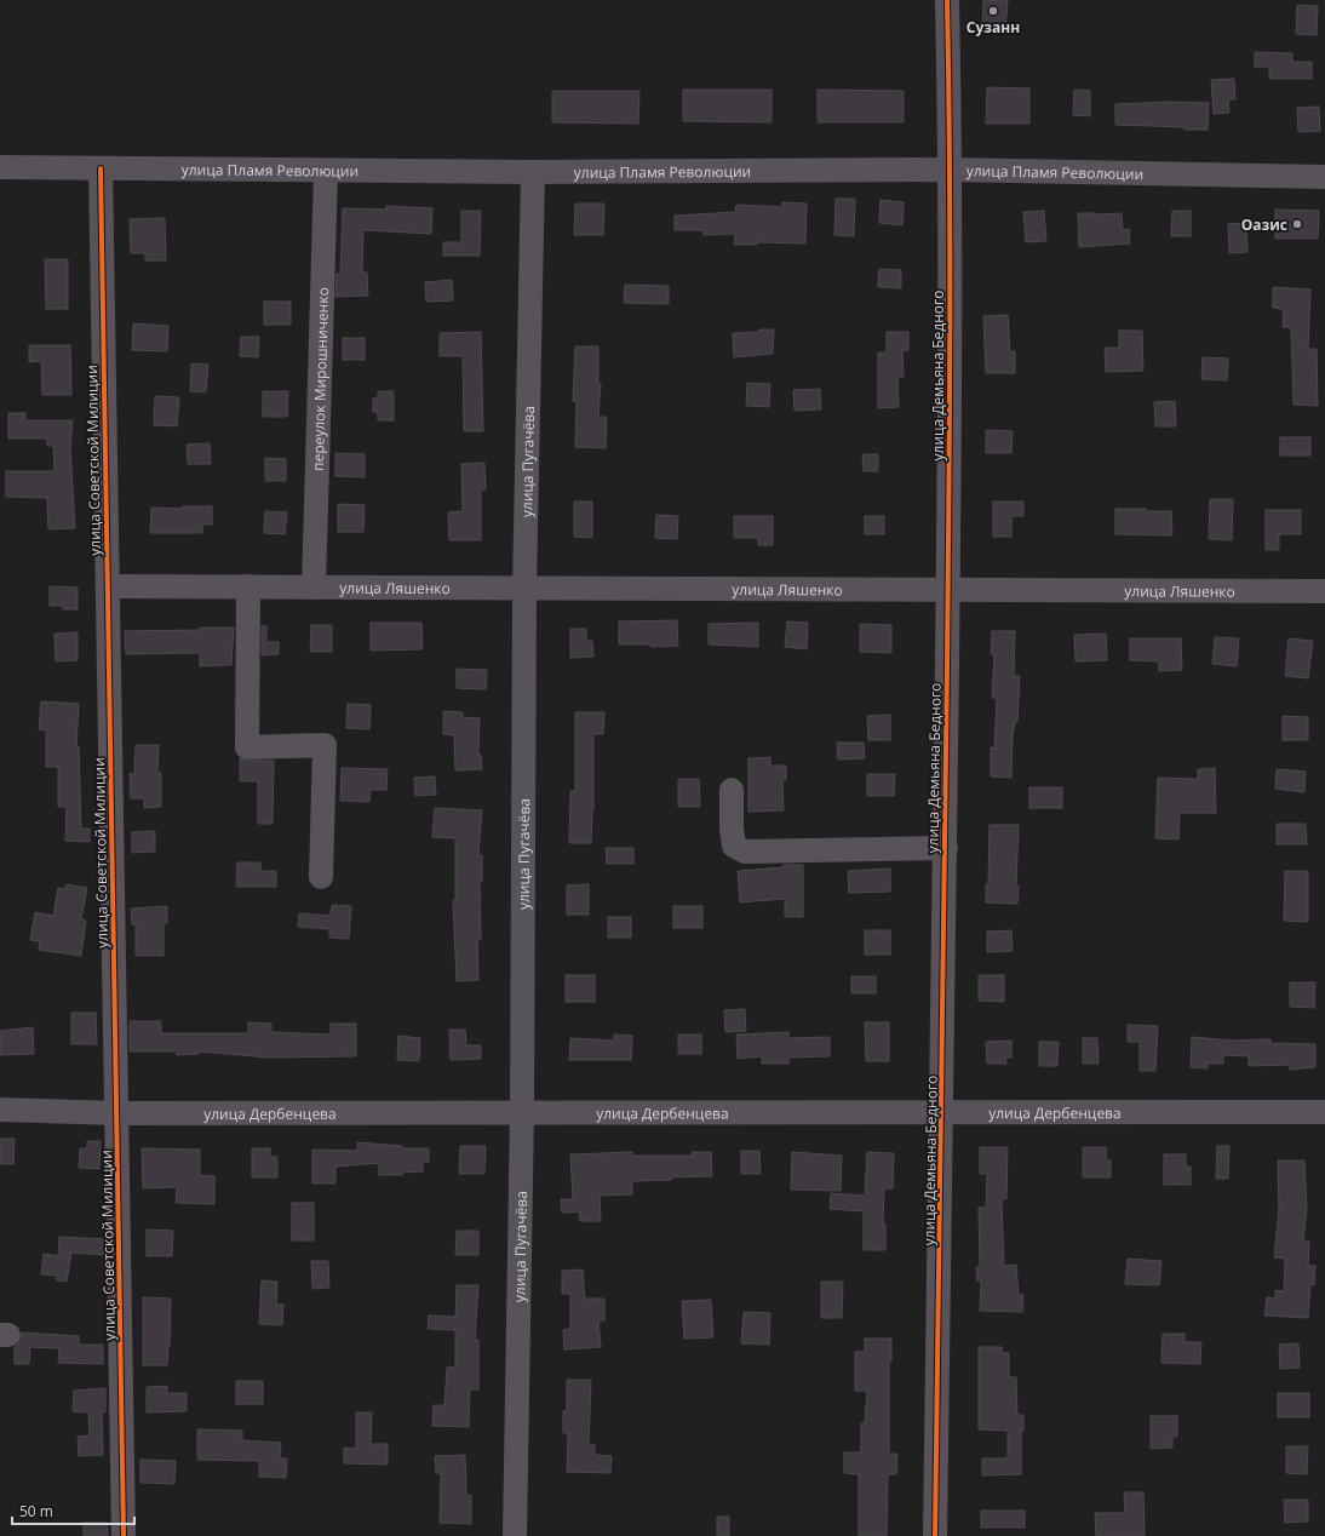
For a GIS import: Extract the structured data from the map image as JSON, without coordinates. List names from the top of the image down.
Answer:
{
  "streets": {
    "street": [
      "улица Пламя Революции",
      "улица Демьяна Бедного",
      "переулок Мирошниченко",
      "улица Советской Милиции",
      "улица Пугачёва",
      "улица Ляшенко",
      "улица Дербенцева"
    ]
  },
  "crossings": [
    ["улица Пламя Революции", "улица Демьяна Бедного"],
    ["улица Пламя Революции", "переулок Мирошниченко"],
    ["улица Пламя Революции", "улица Советской Милиции"],
    ["улица Пламя Революции", "улица Пугачёва"],
    ["улица Демьяна Бедного", "улица Ляшенко"],
    ["улица Демьяна Бедного", "улица Дербенцева"],
    ["переулок Мирошниченко", "улица Ляшенко"],
    ["улица Советской Милиции", "улица Ляшенко"],
    ["улица Советской Милиции", "улица Дербенцева"],
    ["улица Пугачёва", "улица Ляшенко"],
    ["улица Пугачёва", "улица Дербенцева"]
  ],
  "places": ["Сузанн", "Оазис"],
  "scale_bar": "50 m"
}
